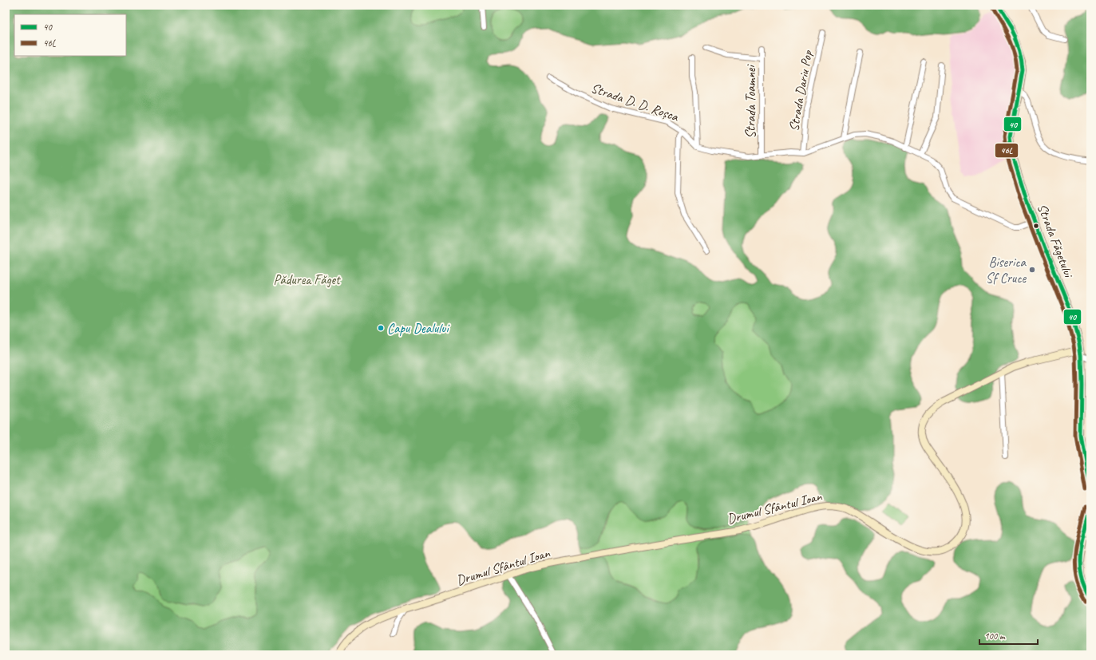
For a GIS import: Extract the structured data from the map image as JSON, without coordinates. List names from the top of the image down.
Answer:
{
  "streets": {
    "main road": ["Strada Făgetului", "Drumul Sfântul Ioan"],
    "street": ["Strada Dariu Pop", "Strada D. D. Roșca", "Strada Toamnei"]
  },
  "crossings": [
    ["Strada Făgetului", "Drumul Sfântul Ioan"]
  ],
  "parks": ["Pădurea Făget"],
  "places": ["Biserica Sf Cruce", "Capu Dealului"],
  "lines": ["transit line 40", "transit line 46L"],
  "legend": ["40", "46L"],
  "scale_bar": "100 m"
}
